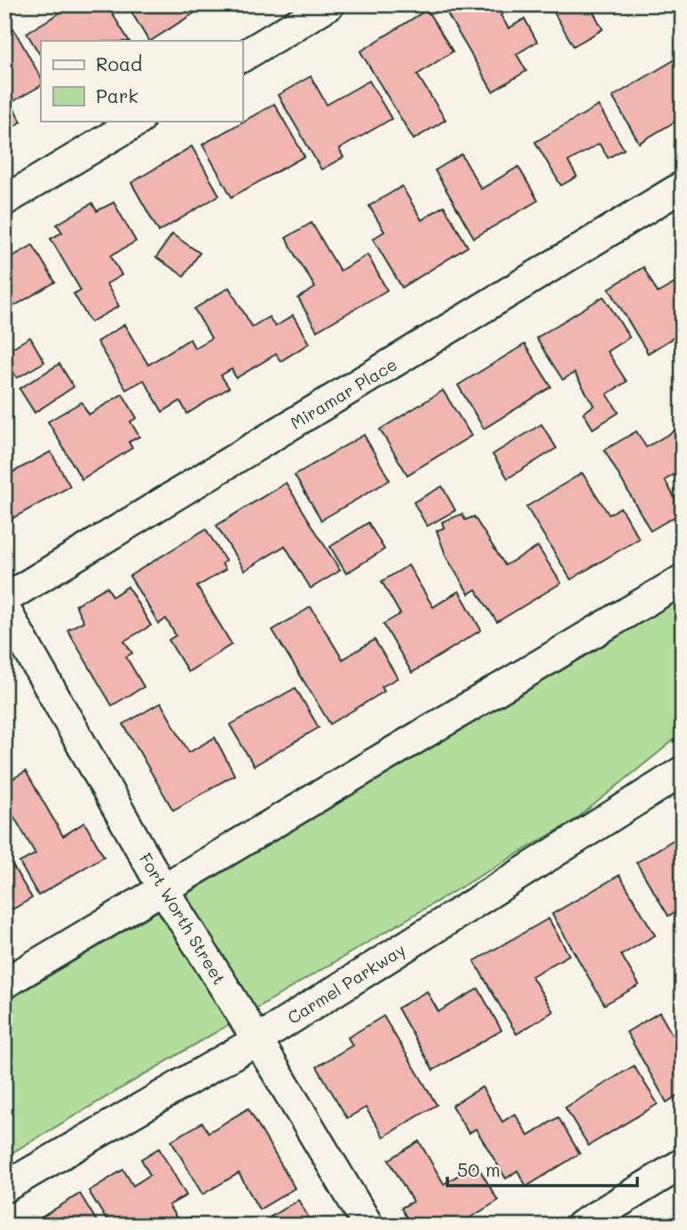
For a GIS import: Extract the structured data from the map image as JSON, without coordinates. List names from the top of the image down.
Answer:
{
  "streets": {
    "street": ["Miramar Place", "Fort Worth Street", "Carmel Parkway"]
  },
  "crossings": [
    ["Fort Worth Street", "Carmel Parkway"]
  ],
  "legend": ["Road", "Park"],
  "scale_bar": "50 m"
}
